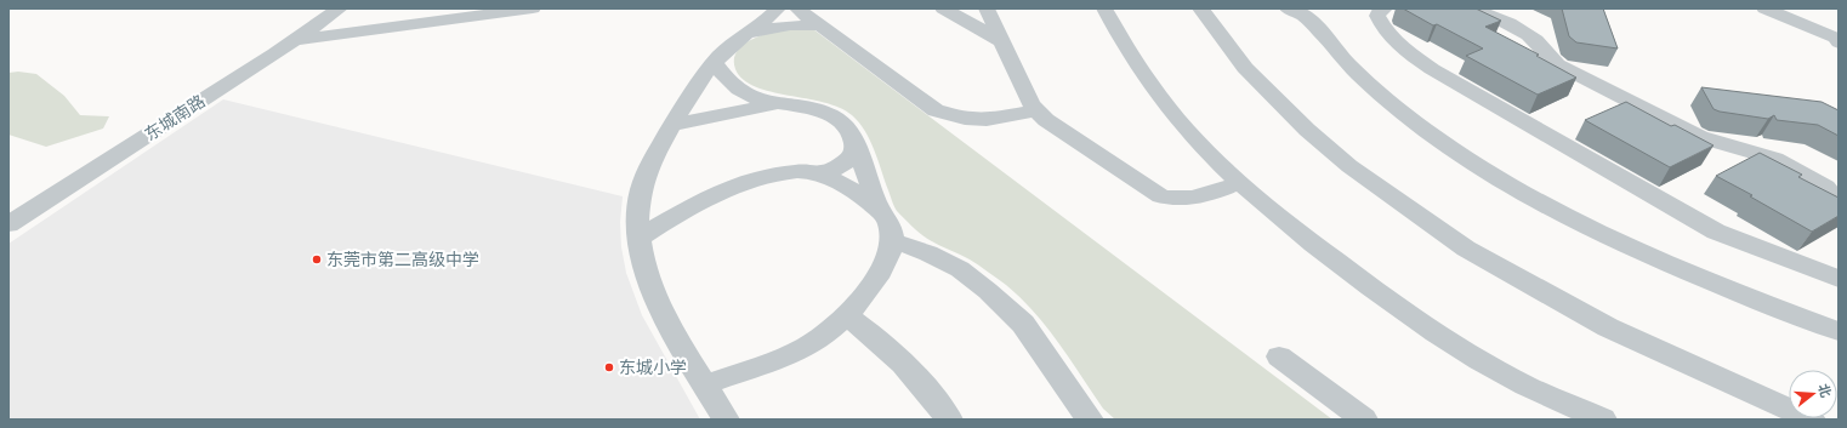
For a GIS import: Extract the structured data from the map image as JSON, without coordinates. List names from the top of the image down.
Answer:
{
  "streets": {
    "street": ["东城南路"]
  },
  "places": ["东莞市第二高级中学", "东城小学"],
  "north": "right"
}
